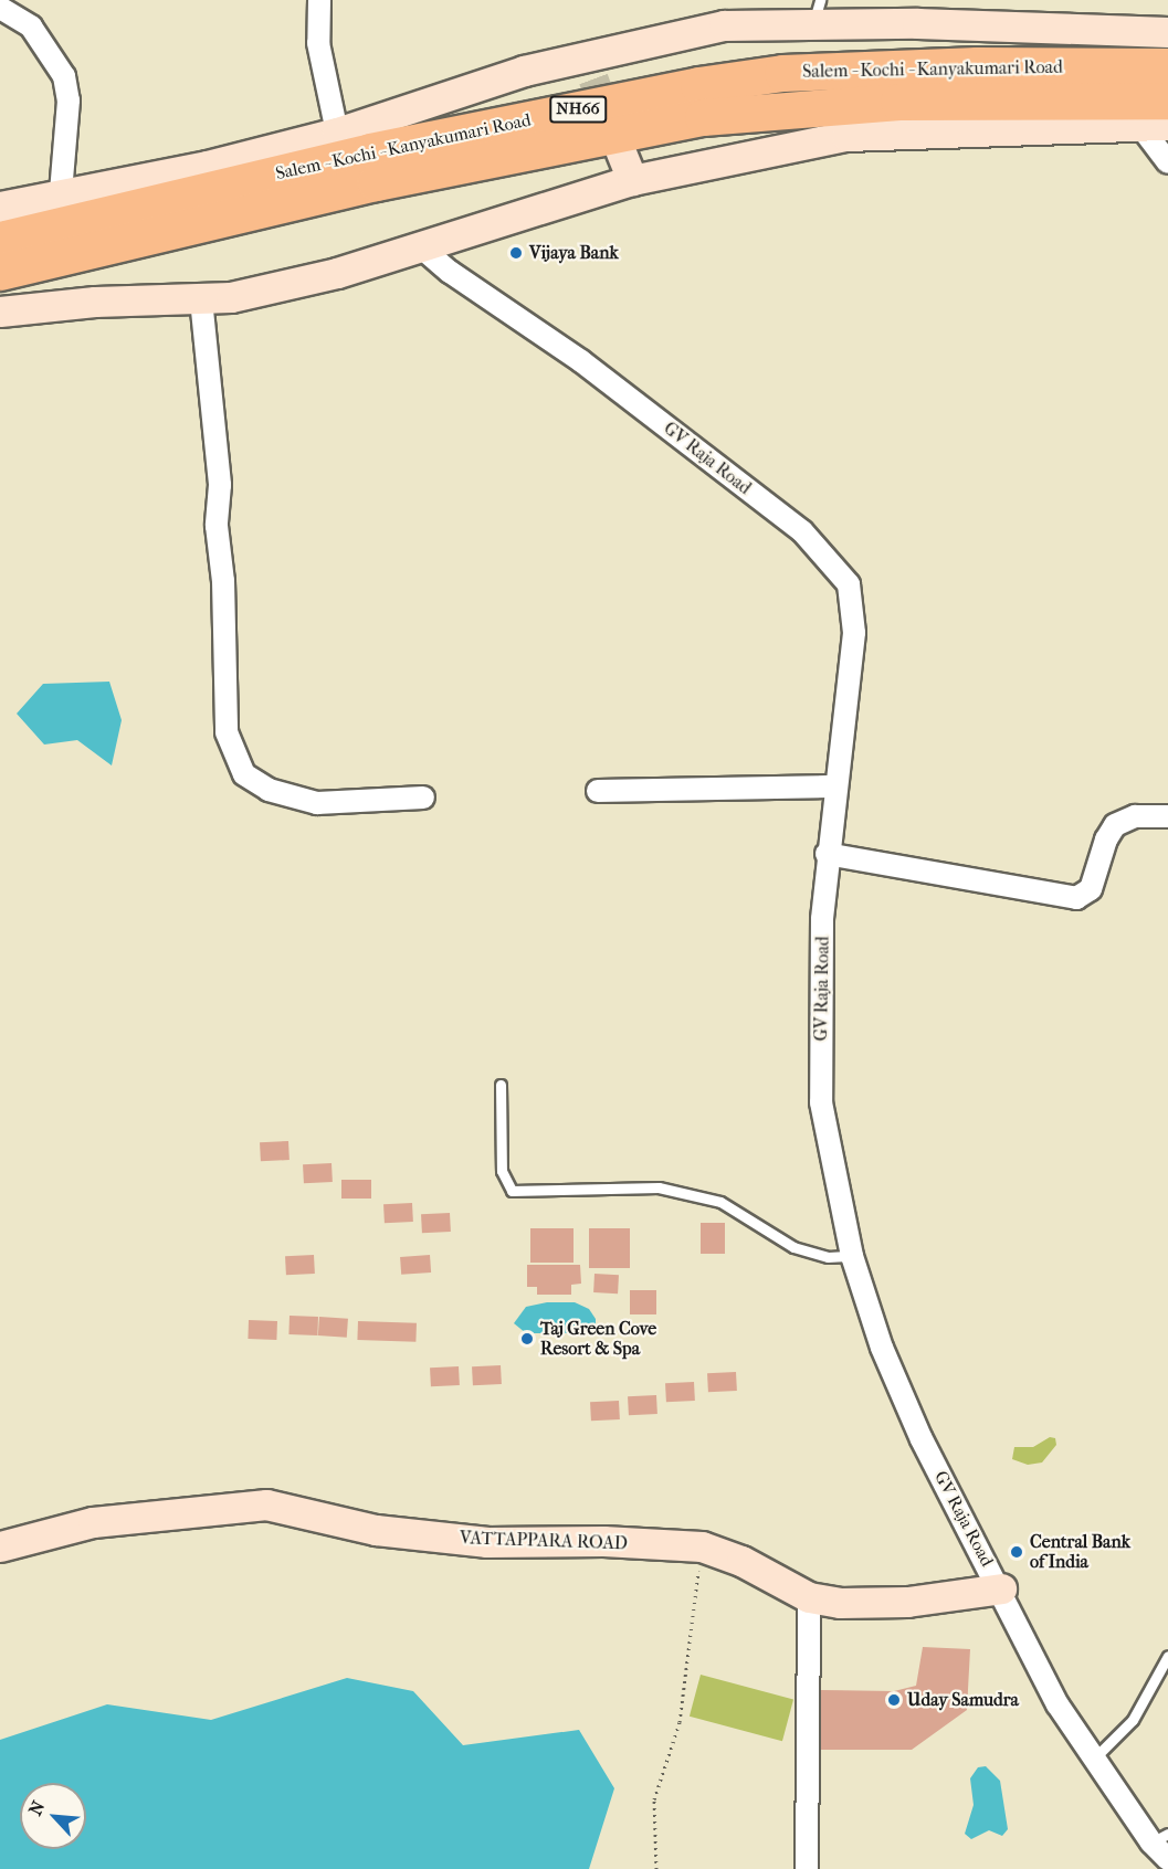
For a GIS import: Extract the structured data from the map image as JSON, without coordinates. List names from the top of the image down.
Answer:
{
  "streets": {
    "highway": ["Salem - Kochi - Kanyakumari Road", "NH66"],
    "street": ["GV Raja Road", "VATTAPPARA ROAD"]
  },
  "crossings": [
    ["GV Raja Road", "VATTAPPARA ROAD"]
  ],
  "places": [
    "Vijaya Bank",
    "Taj Green Cove Resort & Spa",
    "Central Bank of India",
    "Uday Samudra"
  ],
  "north": "top left"
}
